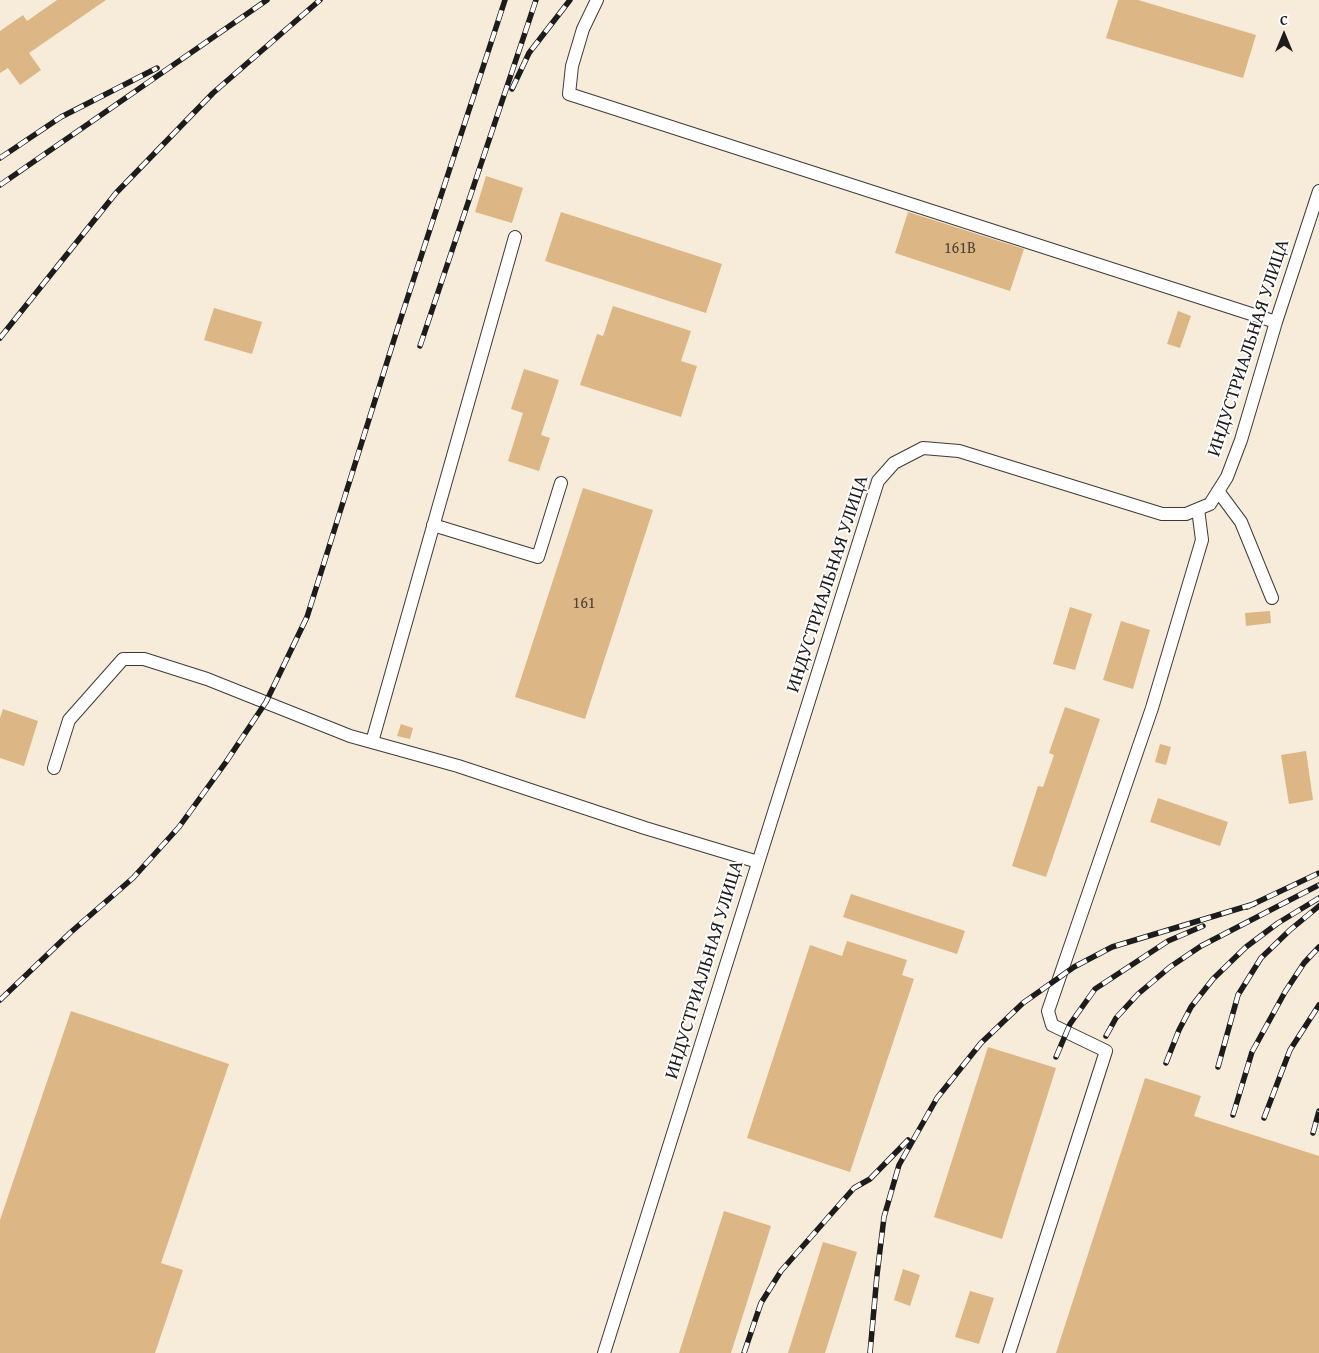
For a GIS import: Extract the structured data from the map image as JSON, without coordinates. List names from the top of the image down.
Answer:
{
  "streets": {
    "street": ["ИНДУСТРИАЛЬНАЯ УЛИЦА"]
  },
  "house_numbers": ["161В", "161"],
  "north": "top"
}
